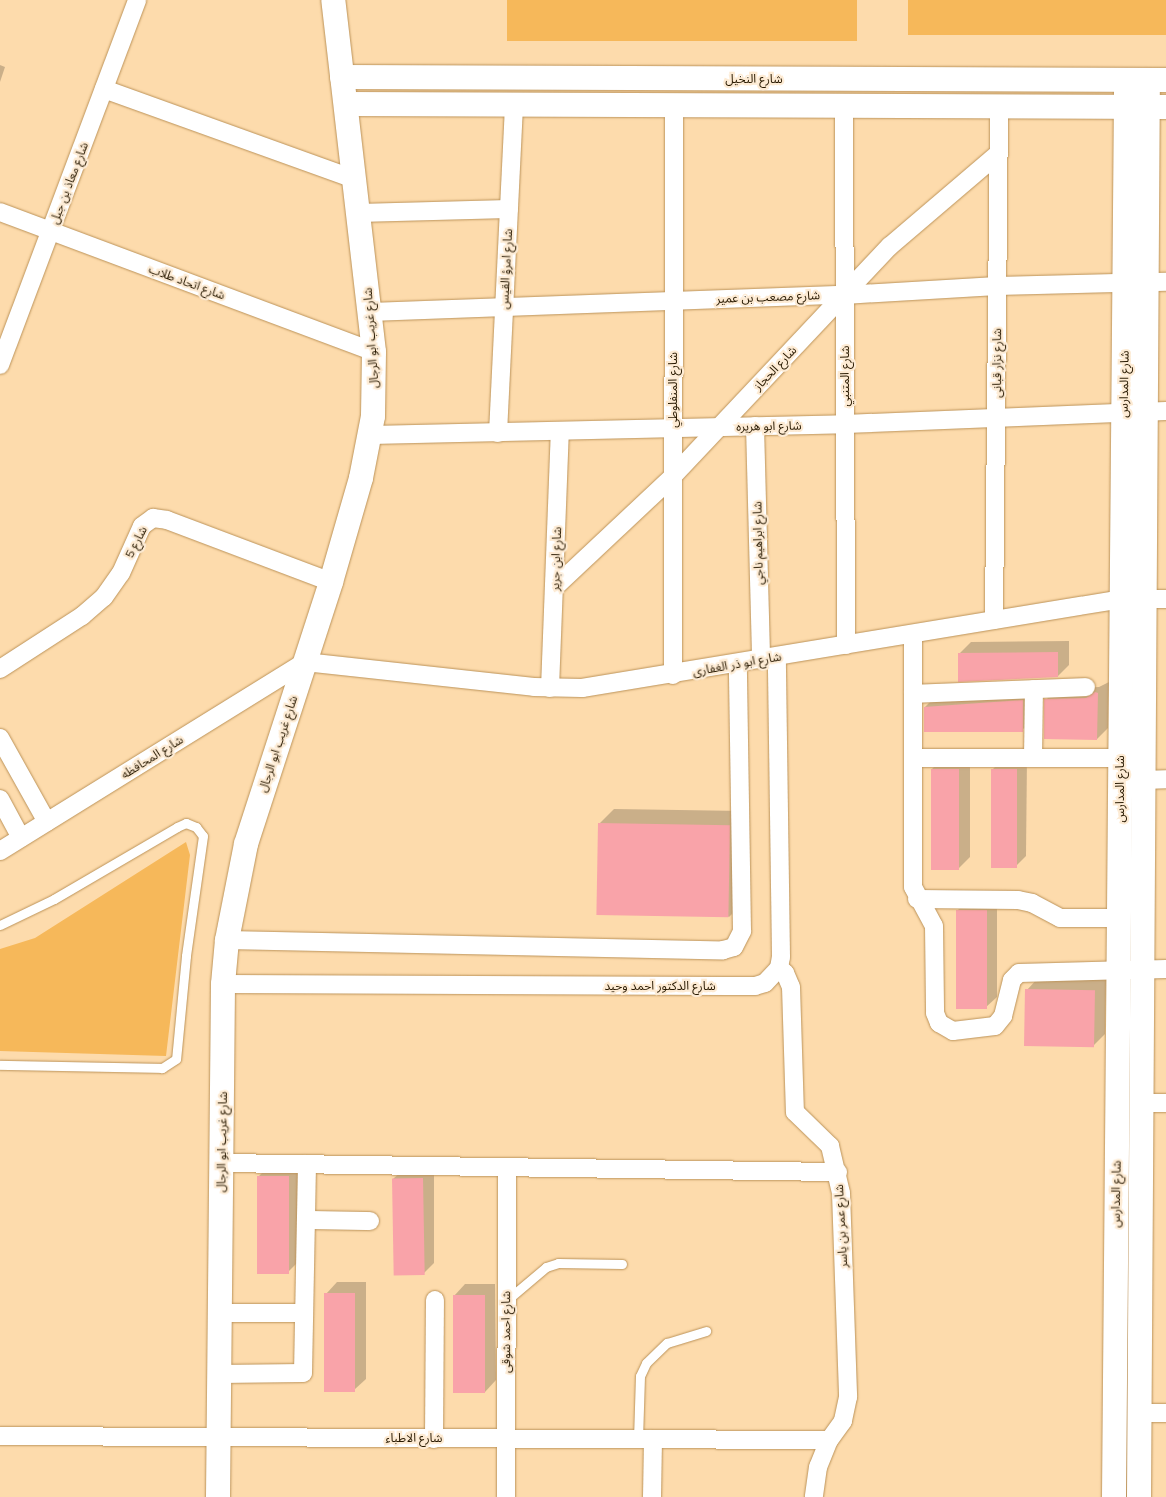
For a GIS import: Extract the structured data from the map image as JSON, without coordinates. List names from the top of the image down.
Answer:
{
  "streets": {
    "main road": ["شارع النخيل", "شارع غريب ابو الرجال", "شارع المدارس"],
    "street": [
      "شارع معاذ بن جبل",
      "شارع امرؤ القيس",
      "شارع اتحاد طلاب",
      "شارع مصعب بن عمير",
      "شارع نزار قبانى",
      "شارع الحجاز",
      "شارع المتنبي",
      "شارع المنفلوطي",
      "شارع ابو هريره",
      "شارع 5",
      "شارع ابراهيم ناجي",
      "شارع ابن جرير",
      "شارع ابو ذر الغفارى",
      "شارع المحافظه",
      "شارع الدكتور احمد وحيد",
      "شارع عمر بن ياسر",
      "شارع احمد شوقى",
      "شارع الاطباء"
    ]
  },
  "crossings": [
    ["شارع النخيل", "شارع غريب ابو الرجال"],
    ["شارع النخيل", "شارع المدارس"],
    ["شارع معاذ بن جبل", "شارع اتحاد طلاب"],
    ["شارع امرؤ القيس", "شارع مصعب بن عمير"],
    ["شارع امرؤ القيس", "شارع ابو هريره"],
    ["شارع اتحاد طلاب", "شارع غريب ابو الرجال"],
    ["شارع مصعب بن عمير", "شارع غريب ابو الرجال"],
    ["شارع مصعب بن عمير", "شارع نزار قبانى"],
    ["شارع مصعب بن عمير", "شارع الحجاز"],
    ["شارع مصعب بن عمير", "شارع المتنبي"],
    ["شارع مصعب بن عمير", "شارع المدارس"],
    ["شارع مصعب بن عمير", "شارع المنفلوطي"],
    ["شارع غريب ابو الرجال", "شارع ابو هريره"],
    ["شارع غريب ابو الرجال", "شارع 5"],
    ["شارع غريب ابو الرجال", "شارع ابو ذر الغفارى"],
    ["شارع غريب ابو الرجال", "شارع المحافظه"],
    ["شارع غريب ابو الرجال", "شارع الدكتور احمد وحيد"],
    ["شارع غريب ابو الرجال", "شارع الاطباء"],
    ["شارع نزار قبانى", "شارع الحجاز"],
    ["شارع نزار قبانى", "شارع ابو هريره"],
    ["شارع نزار قبانى", "شارع ابو ذر الغفارى"],
    ["شارع الحجاز", "شارع المتنبي"],
    ["شارع الحجاز", "شارع المنفلوطي"],
    ["شارع الحجاز", "شارع ابو هريره"],
    ["شارع الحجاز", "شارع ابن جرير"],
    ["شارع المتنبي", "شارع ابو هريره"],
    ["شارع المتنبي", "شارع ابو ذر الغفارى"],
    ["شارع المدارس", "شارع ابو هريره"],
    ["شارع المدارس", "شارع ابو ذر الغفارى"],
    ["شارع المنفلوطي", "شارع ابو هريره"],
    ["شارع المنفلوطي", "شارع ابو ذر الغفارى"],
    ["شارع ابو هريره", "شارع ابراهيم ناجي"],
    ["شارع ابو هريره", "شارع ابن جرير"],
    ["شارع ابراهيم ناجي", "شارع ابو ذر الغفارى"],
    ["شارع ابن جرير", "شارع ابو ذر الغفارى"],
    ["شارع ابو ذر الغفارى", "شارع المحافظه"],
    ["شارع الدكتور احمد وحيد", "شارع عمر بن ياسر"],
    ["شارع عمر بن ياسر", "شارع الاطباء"],
    ["شارع احمد شوقى", "شارع الاطباء"]
  ]
}
